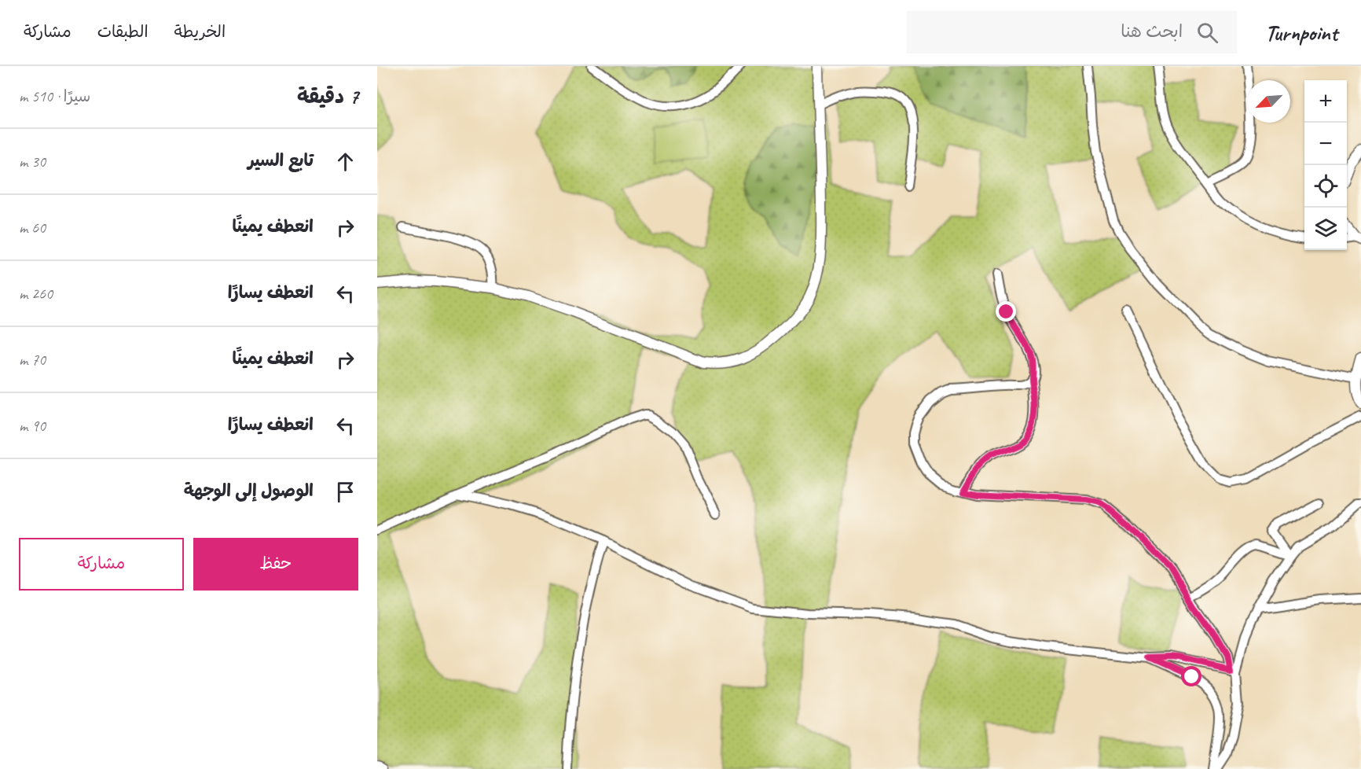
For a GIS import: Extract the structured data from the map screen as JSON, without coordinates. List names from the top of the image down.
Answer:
{
  "north": "bottom left",
  "page": {
    "header": "Turnpoint",
    "search": "ابحث هنا",
    "nav": ["الخريطة", "الطبقات", "مشاركة"],
    "heading": ["7 دقيقة", "سيرًا · 510 m"],
    "map_buttons": ["+", "−"],
    "list": [
      ["تابع السير", "30 m"],
      ["انعطف يمينًا", "60 m"],
      ["انعطف يسارًا", "260 m"],
      ["انعطف يمينًا", "70 m"],
      ["انعطف يسارًا", "90 m"],
      "الوصول إلى الوجهة"
    ],
    "buttons": ["حفظ", "مشاركة"]
  }
}
